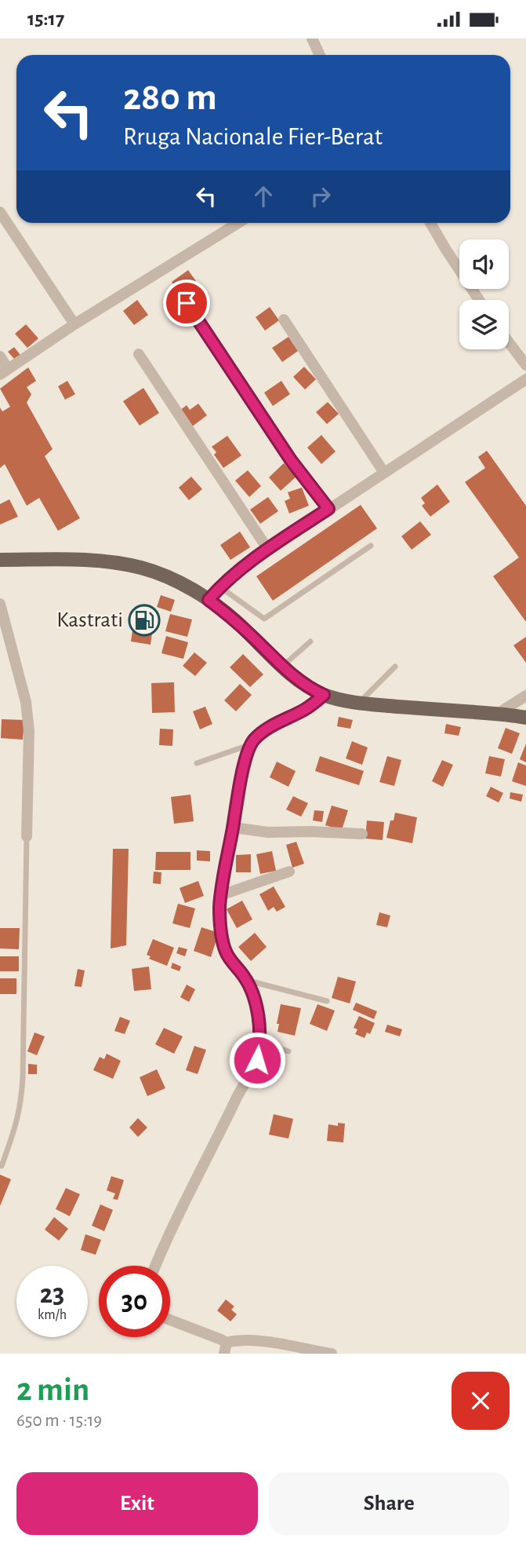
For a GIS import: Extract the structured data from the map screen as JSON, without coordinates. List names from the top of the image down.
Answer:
{
  "places": {
    "fuel station": ["Kastrati"]
  },
  "page": {
    "status": "15:17",
    "turn": ["280 m", "Rruga Nacionale Fier-Berat"],
    "speed": "23 km/h",
    "limit": "30",
    "heading": ["2 min", "650 m · 15:19"],
    "buttons": ["Exit", "Share"]
  }
}
